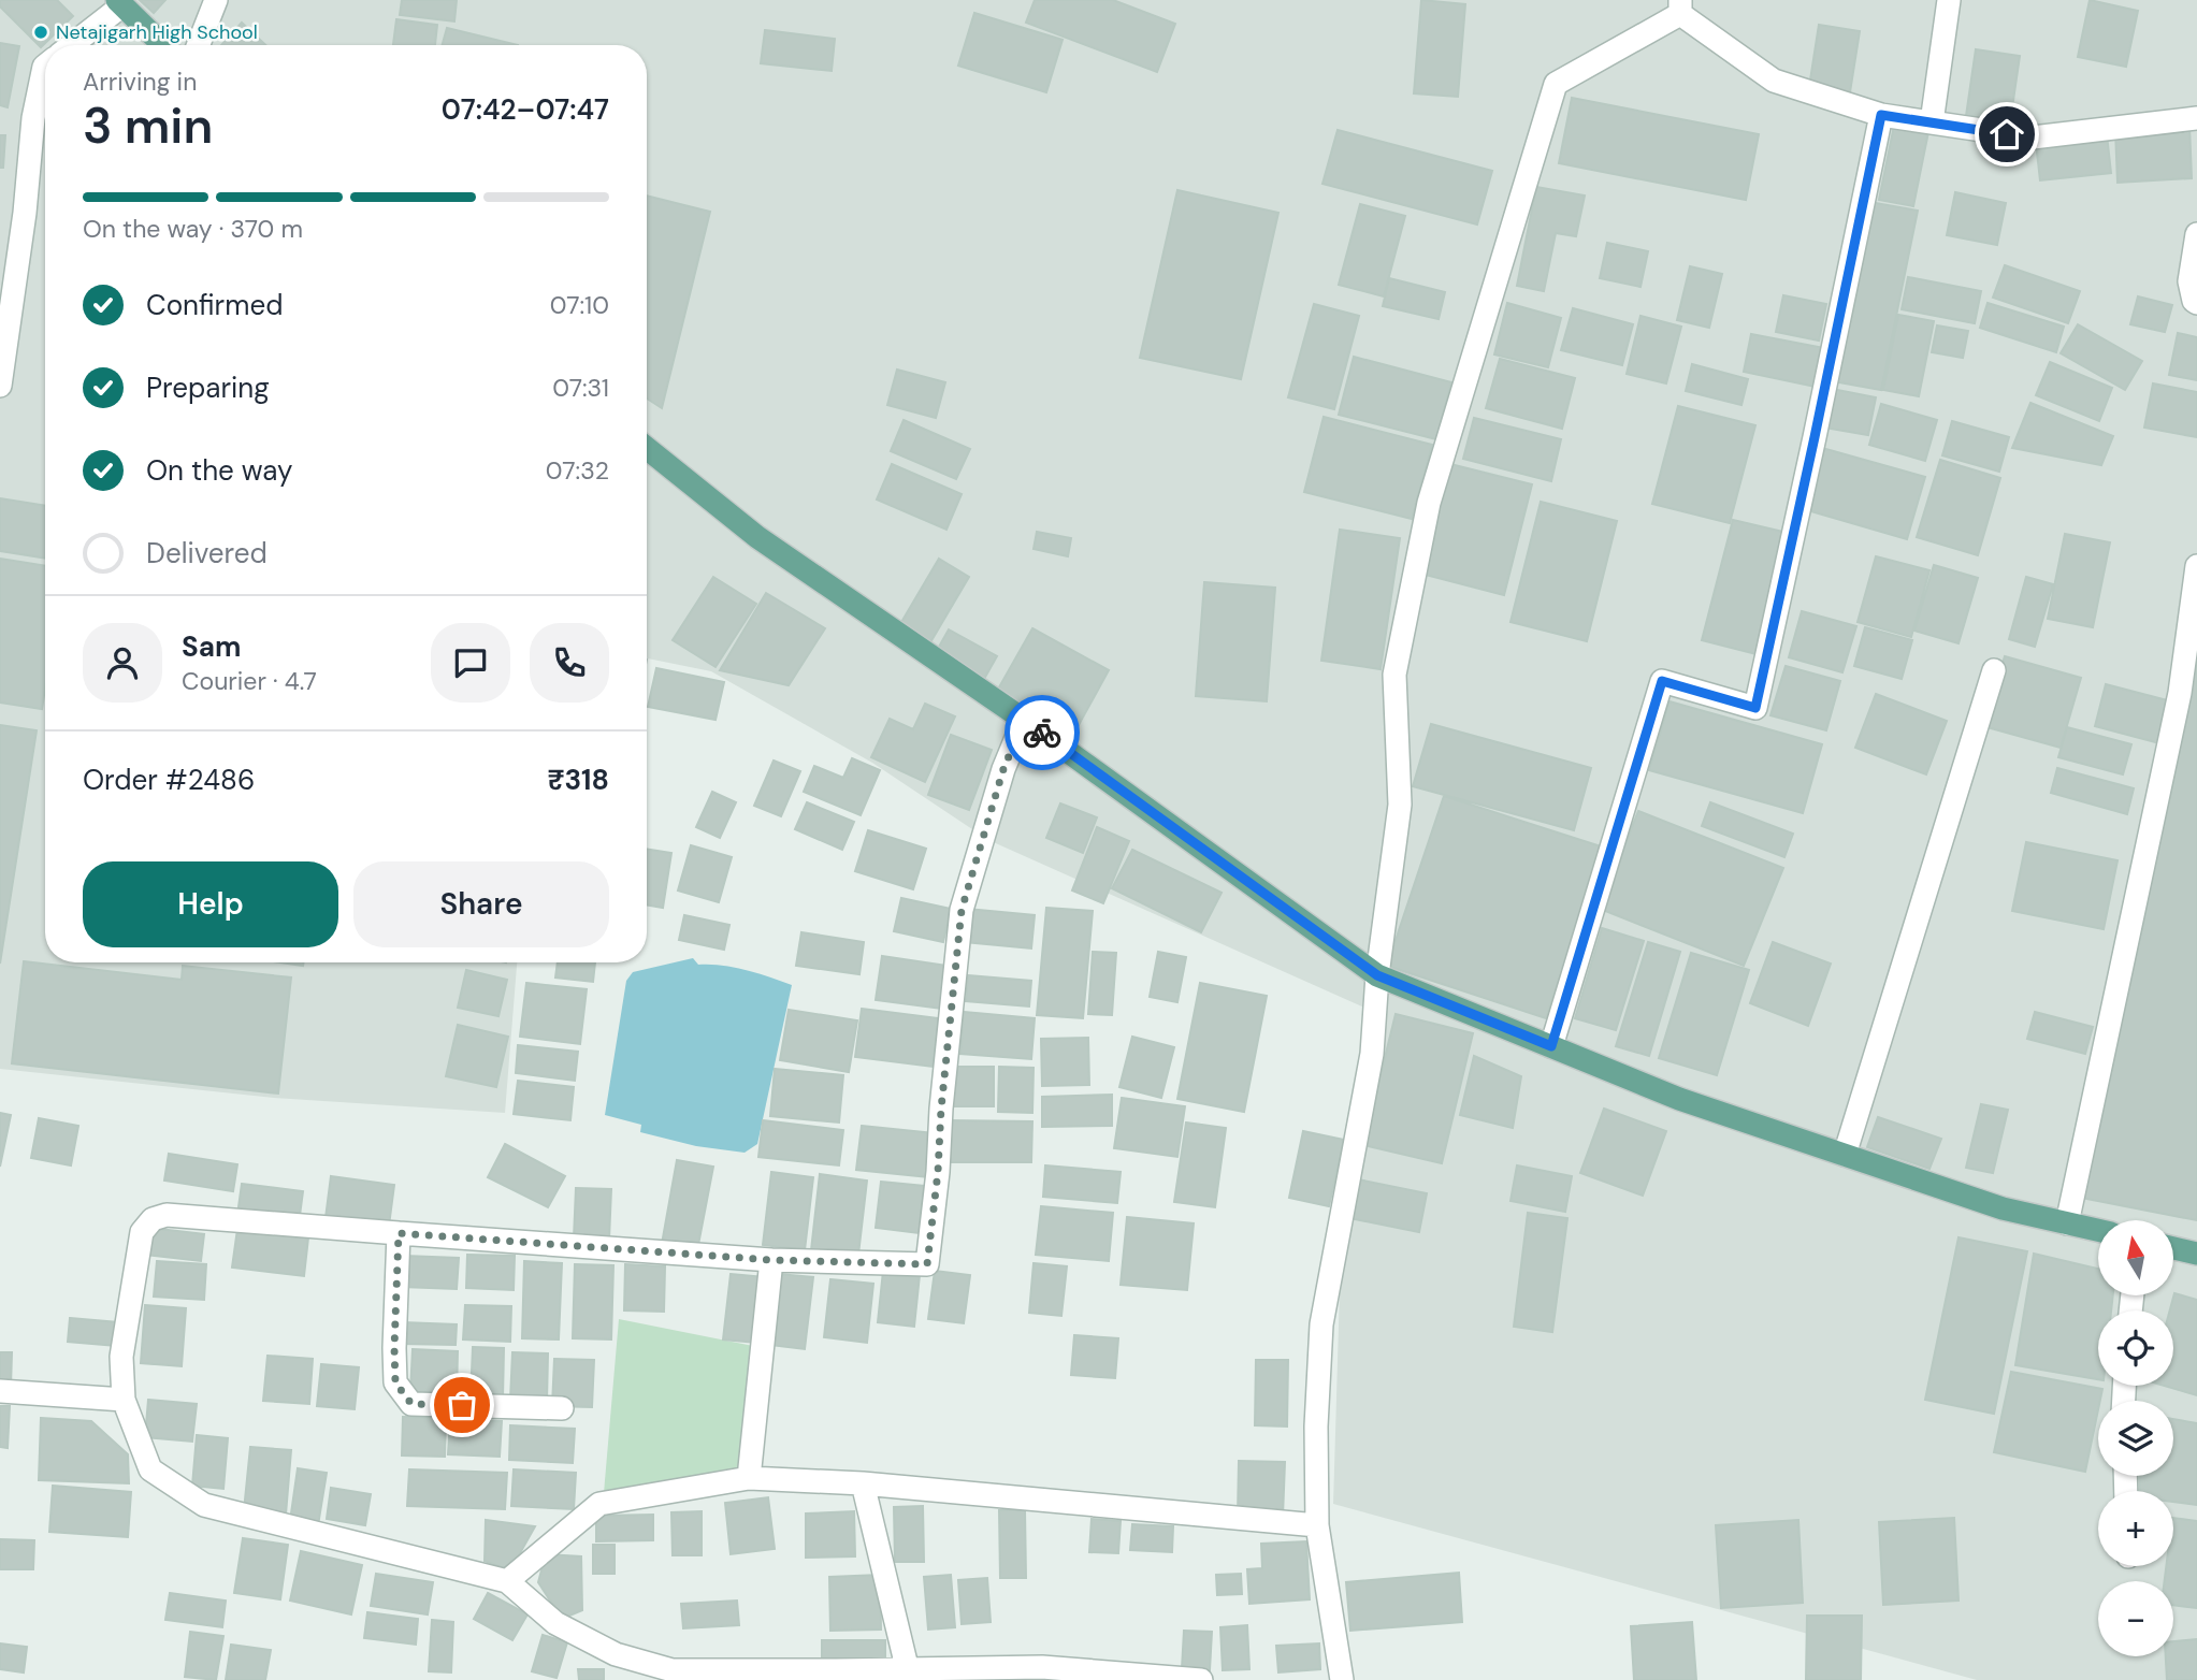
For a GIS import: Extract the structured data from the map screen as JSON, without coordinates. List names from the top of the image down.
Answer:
{
  "places": ["Netajigarh High School"],
  "north": "top",
  "page": {
    "heading": ["3 min", "Arriving in", "07:42–07:47"],
    "panel": [
      "Sam",
      "Courier · 4.7",
      "Order #2486",
      "₹318"
    ],
    "bar": "On the way · 370 m",
    "list": [
      ["Confirmed", "07:10"],
      ["Preparing", "07:31"],
      ["On the way", "07:32"],
      "Delivered"
    ],
    "buttons": ["Help", "Share"],
    "map_buttons": ["+", "−"]
  }
}
